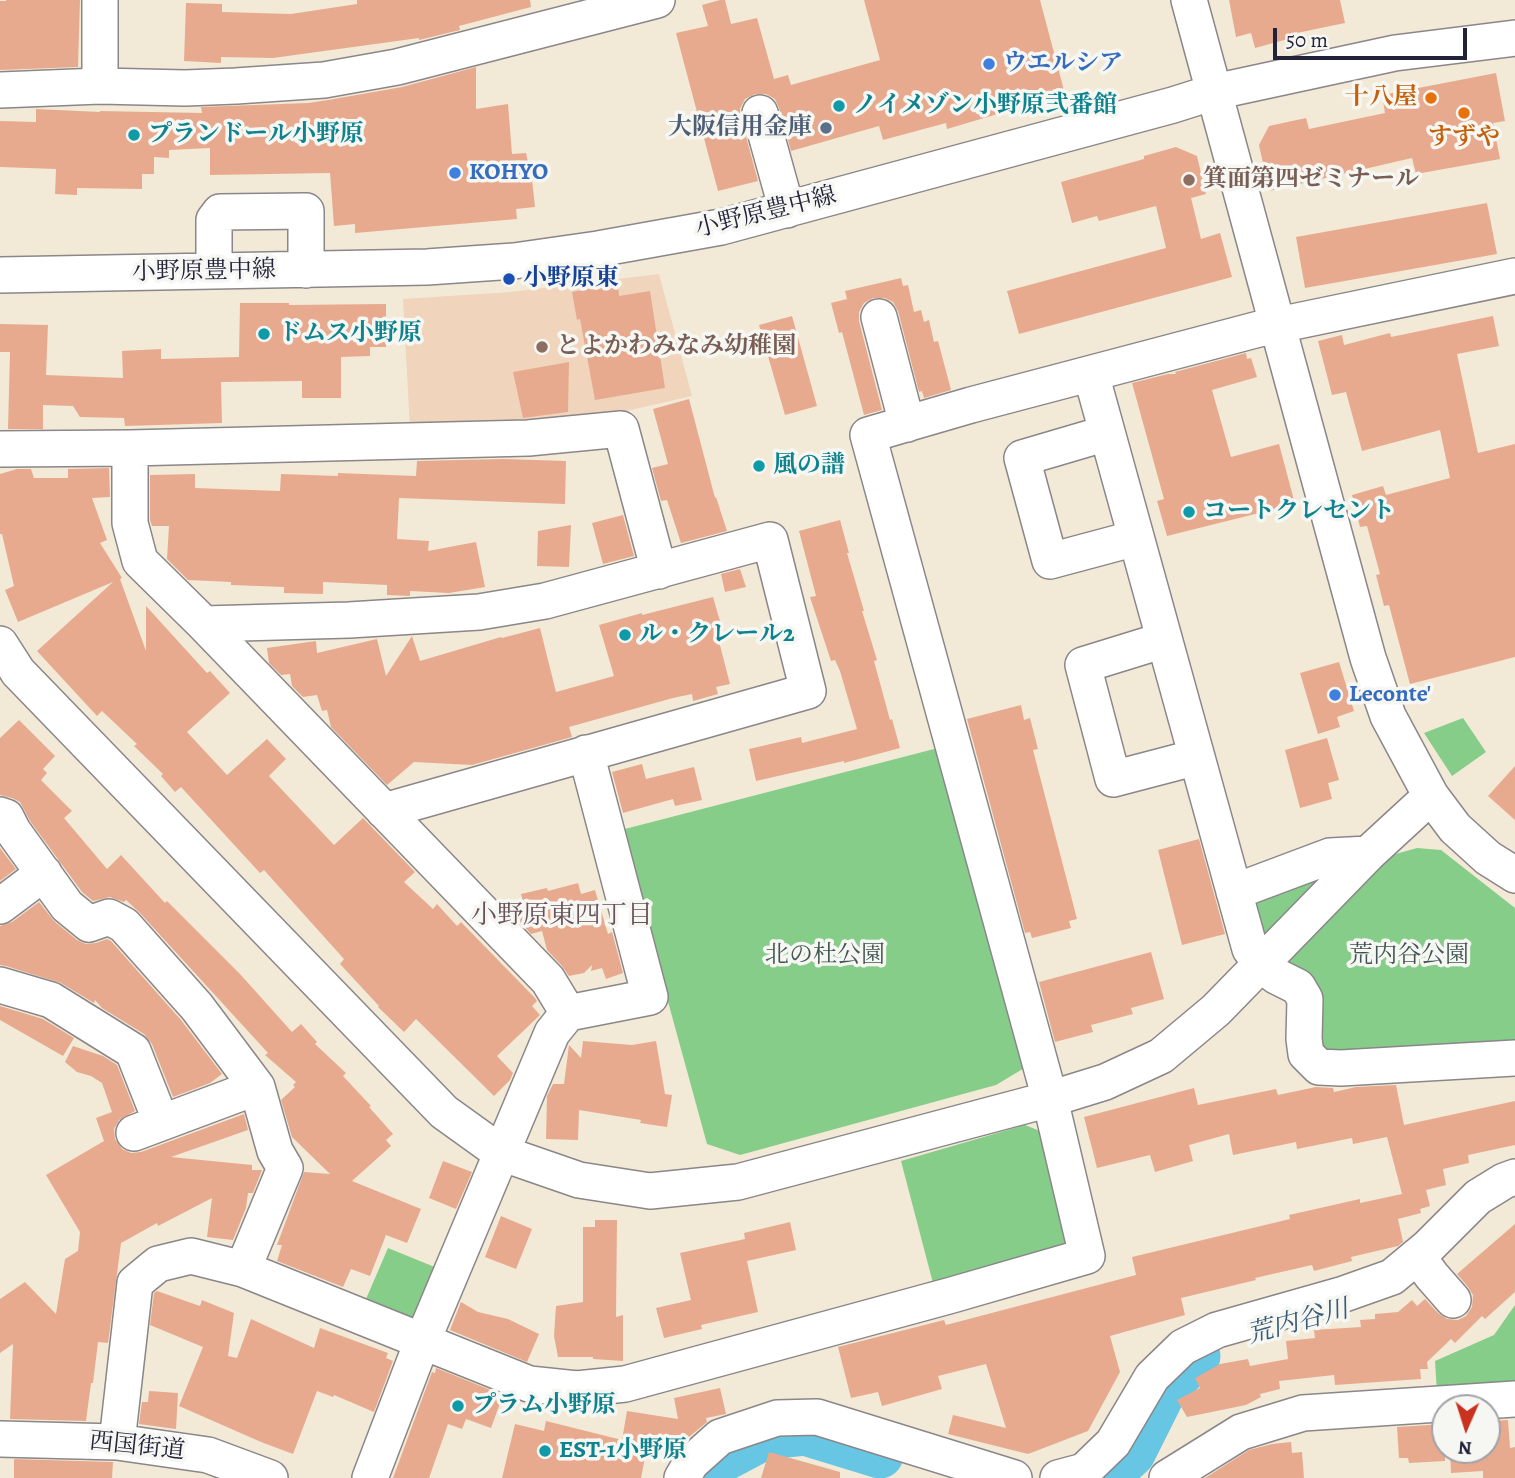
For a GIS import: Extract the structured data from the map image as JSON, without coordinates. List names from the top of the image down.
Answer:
{
  "streets": {
    "street": ["小野原豊中線", "西国街道"]
  },
  "districts": ["小野原東四丁目"],
  "water": ["荒内谷川"],
  "parks": ["北の杜公園", "荒内谷公園"],
  "places": [
    "ウエルシア",
    "十八屋",
    "ノイメゾン小野原弐番館",
    "すずや",
    "大阪信用金庫",
    "プランドール小野原",
    "KOHYO",
    "箕面第四ゼミナール",
    "小野原東",
    "ドムス小野原",
    "とよかわみなみ幼稚園",
    "風の譜",
    "コートクレセント",
    "ル・クレール2",
    "Leconte'",
    "プラム小野原",
    "EST-1小野原"
  ],
  "scale_bar": "50 m",
  "north": "bottom"
}
